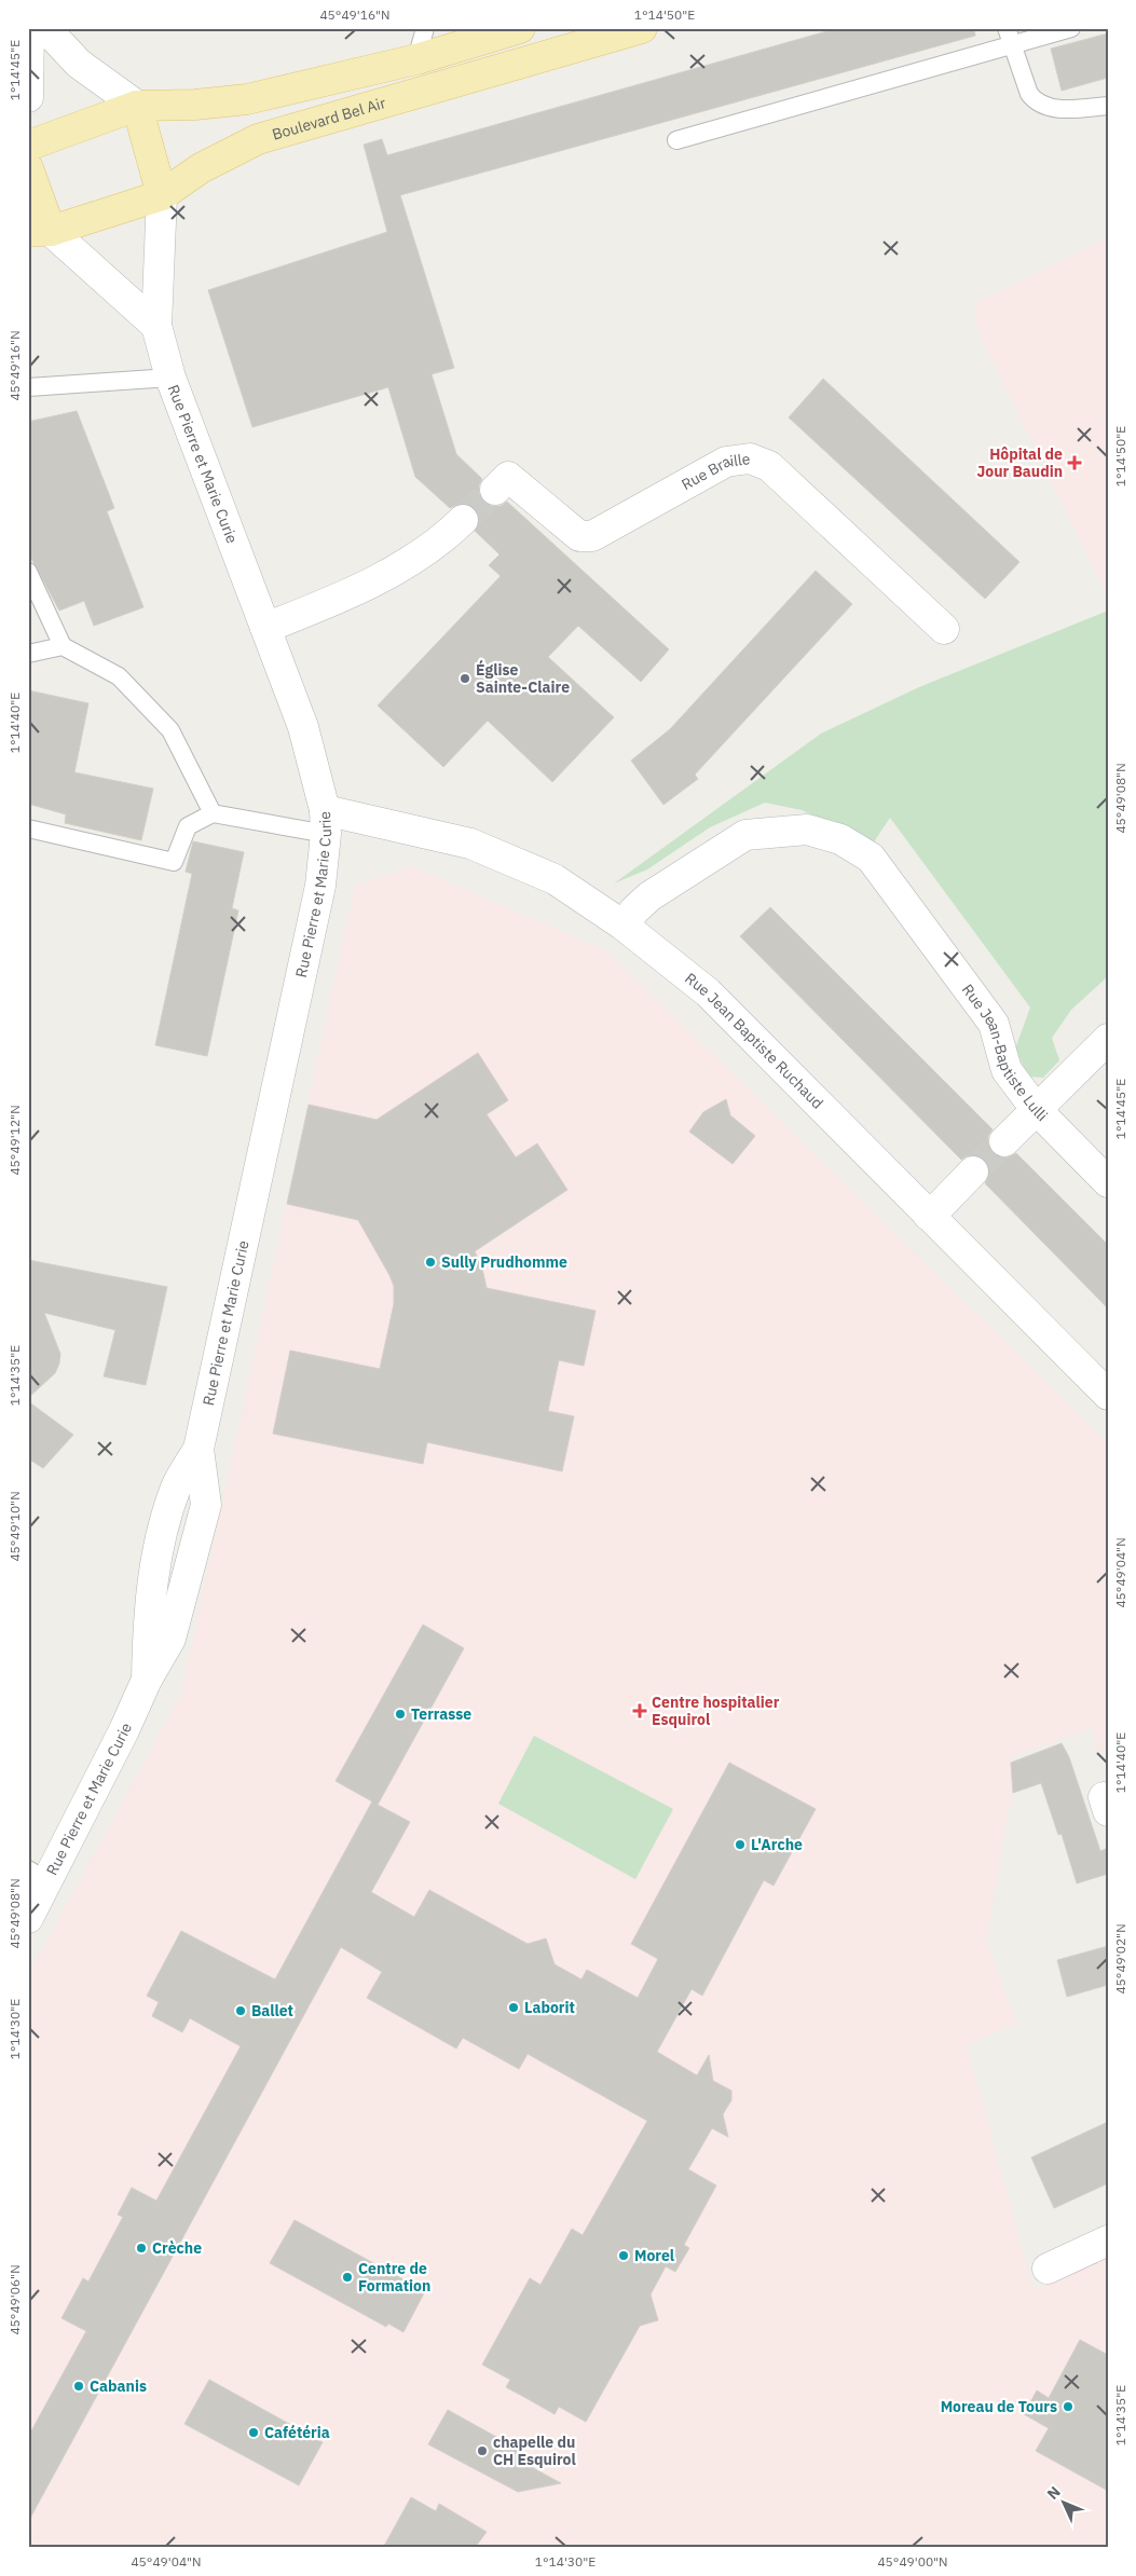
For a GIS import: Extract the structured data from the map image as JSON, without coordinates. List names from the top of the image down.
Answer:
{
  "streets": {
    "main road": [
      "Boulevard Bel Air",
      "Rue Pierre et Marie Curie",
      "Rue Braille",
      "Rue Jean Baptiste Ruchaud",
      "Rue Jean-Baptiste Lulli"
    ]
  },
  "crossings": [
    ["Boulevard Bel Air", "Rue Pierre et Marie Curie"],
    ["Rue Pierre et Marie Curie", "Rue Jean Baptiste Ruchaud"],
    ["Rue Jean Baptiste Ruchaud", "Rue Jean-Baptiste Lulli"]
  ],
  "places": {
    "health": ["Hôpital de Jour Baudin", "Centre hospitalier Esquirol"],
    "other": [
      "Église Sainte-Claire",
      "Sully Prudhomme",
      "Terrasse",
      "L'Arche",
      "Laborit",
      "Ballet",
      "Crèche",
      "Morel",
      "Centre de Formation",
      "Cabanis",
      "Moreau de Tours",
      "Cafétéria",
      "chapelle du CH Esquirol"
    ]
  },
  "north": "top left",
  "coordinates": [
    "45°49'16\"N",
    "1°14'50\"E",
    "1°14'45\"E",
    "1°14'40\"E",
    "45°49'08\"N",
    "45°49'12\"N",
    "1°14'35\"E",
    "45°49'10\"N",
    "45°49'04\"N",
    "45°49'02\"N",
    "1°14'30\"E",
    "45°49'06\"N",
    "45°49'00\"N"
  ]
}
